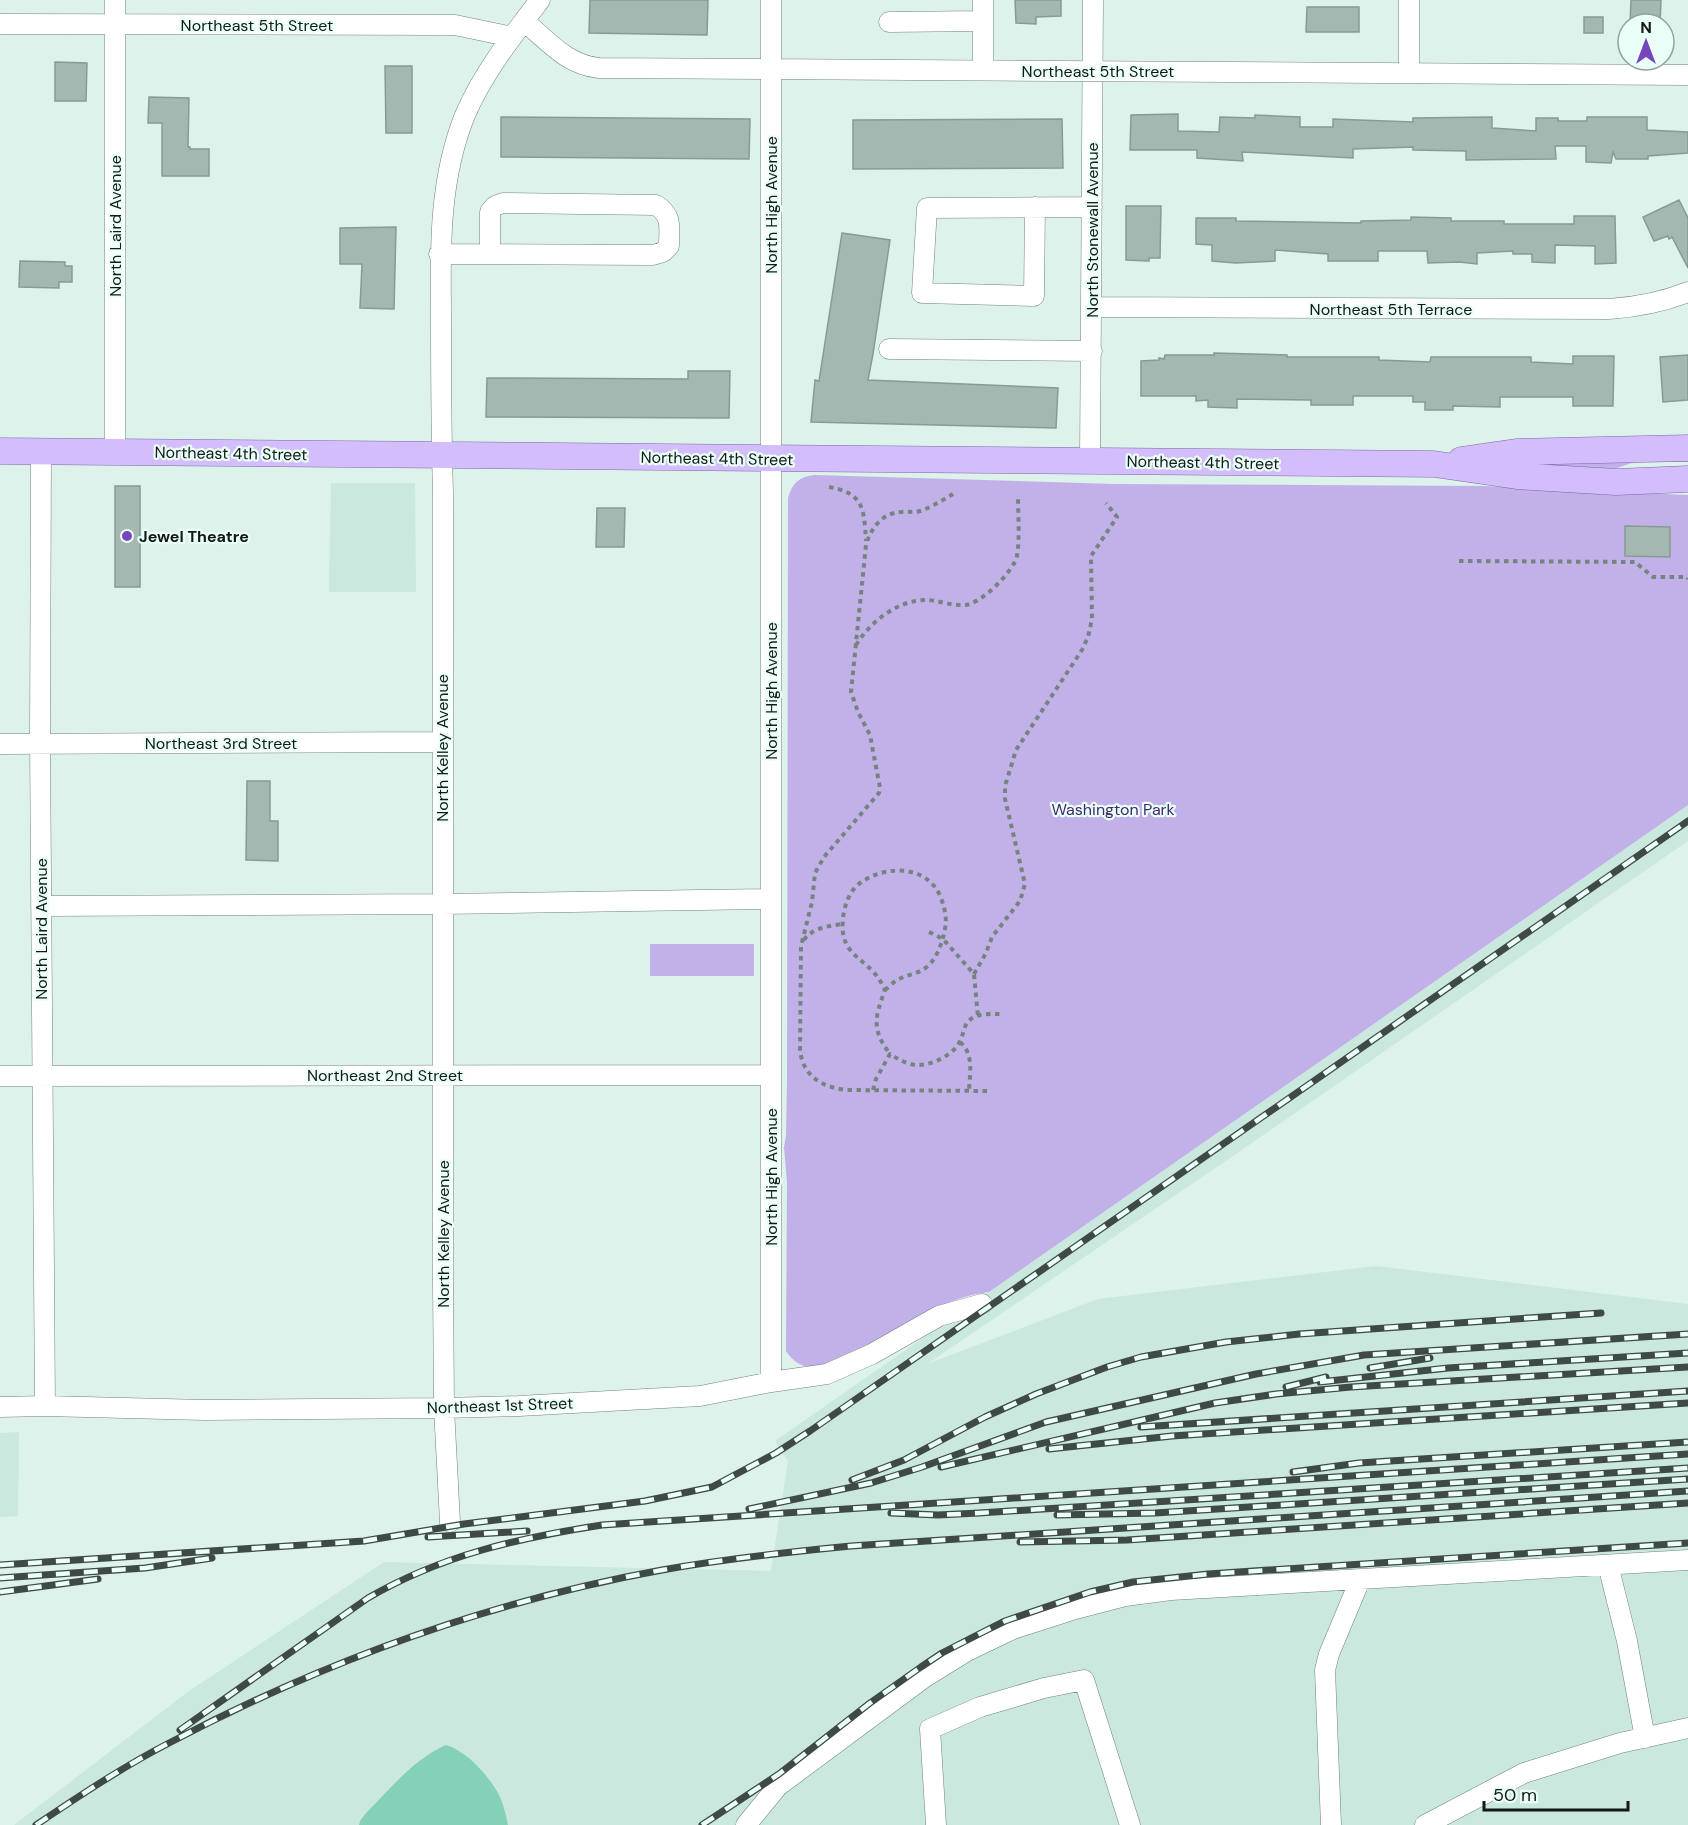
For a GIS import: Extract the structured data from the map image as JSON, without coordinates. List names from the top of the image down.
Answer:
{
  "streets": {
    "main road": ["Northeast 4th Street"],
    "street": [
      "Northeast 5th Street",
      "North High Avenue",
      "North Laird Avenue",
      "North Stonewall Avenue",
      "Northeast 5th Terrace",
      "Northeast 3rd Street",
      "North Kelley Avenue",
      "Northeast 2nd Street",
      "Northeast 1st Street"
    ]
  },
  "crossings": [
    ["Northeast 5th Street", "North High Avenue"],
    ["Northeast 5th Street", "North Laird Avenue"],
    ["Northeast 5th Street", "North Stonewall Avenue"],
    ["Northeast 5th Street", "North Kelley Avenue"],
    ["North High Avenue", "Northeast 4th Street"],
    ["North High Avenue", "Northeast 2nd Street"],
    ["North High Avenue", "Northeast 1st Street"],
    ["North Laird Avenue", "Northeast 4th Street"],
    ["North Laird Avenue", "Northeast 3rd Street"],
    ["North Laird Avenue", "Northeast 2nd Street"],
    ["North Laird Avenue", "Northeast 1st Street"],
    ["North Stonewall Avenue", "Northeast 5th Terrace"],
    ["North Stonewall Avenue", "Northeast 4th Street"],
    ["Northeast 4th Street", "North Kelley Avenue"],
    ["Northeast 3rd Street", "North Kelley Avenue"],
    ["North Kelley Avenue", "Northeast 2nd Street"],
    ["North Kelley Avenue", "Northeast 1st Street"]
  ],
  "parks": ["Washington Park"],
  "places": ["Jewel Theatre"],
  "scale_bar": "50 m",
  "north": "top"
}
